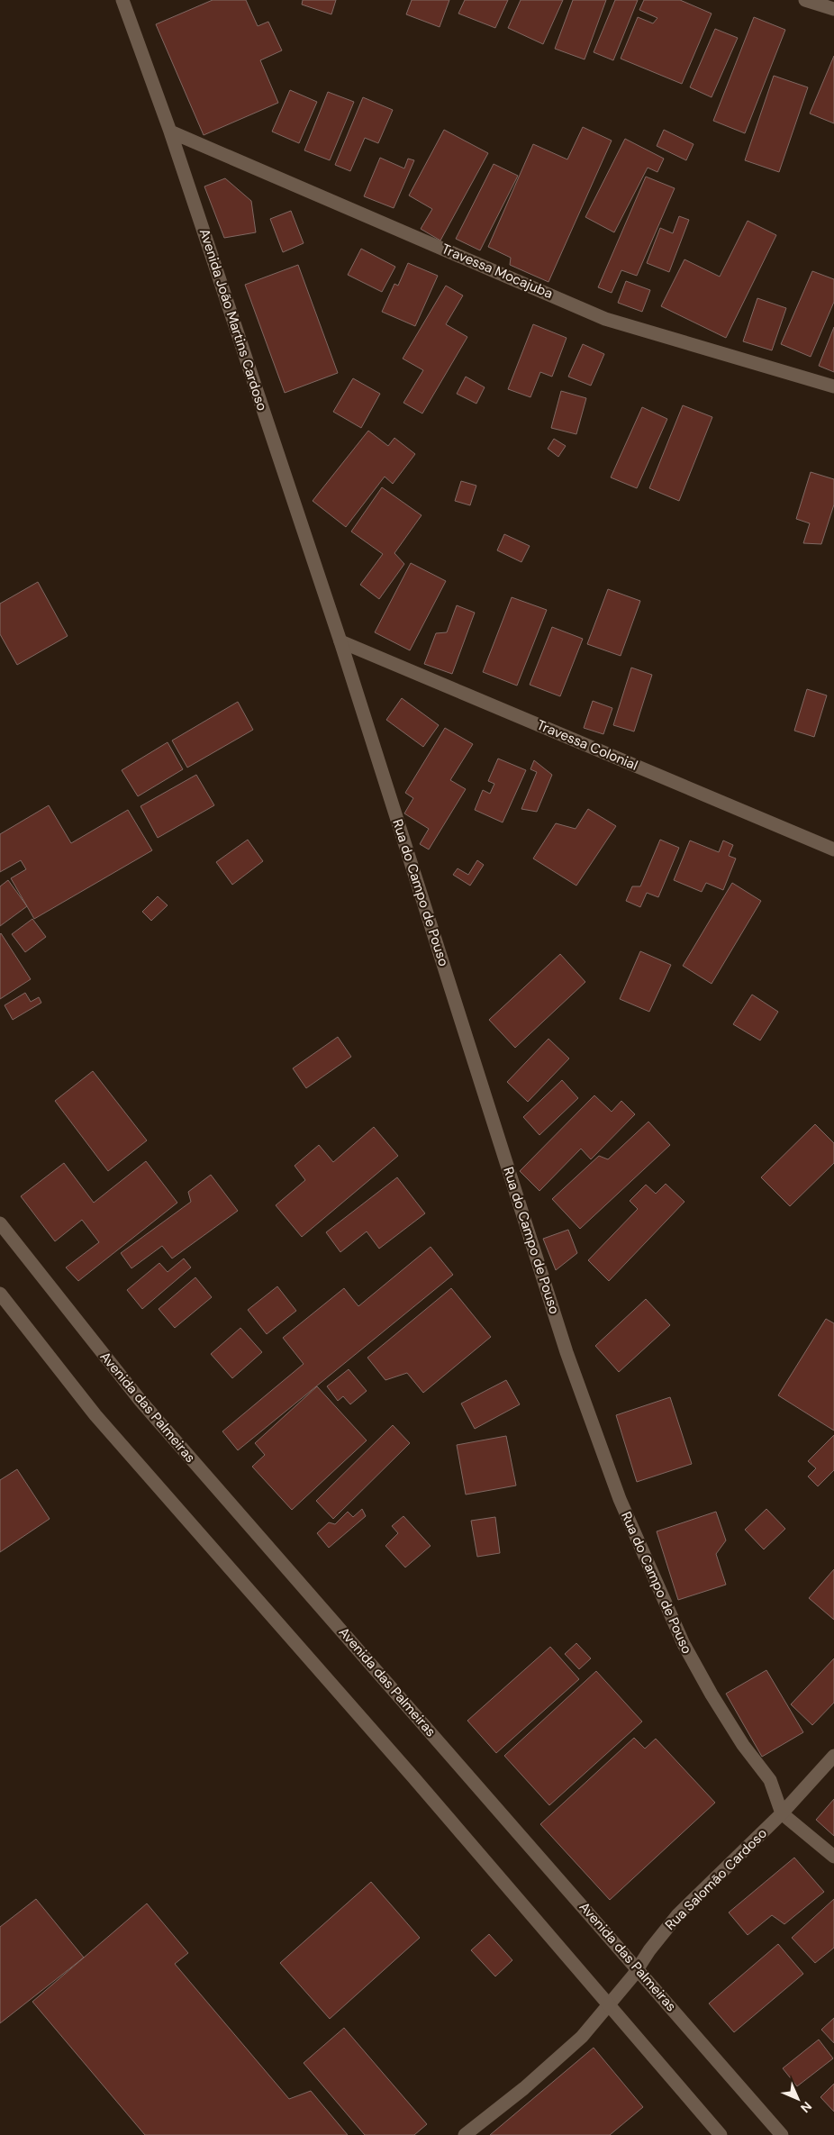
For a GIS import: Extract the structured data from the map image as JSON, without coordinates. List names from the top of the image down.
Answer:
{
  "streets": {
    "street": [
      "Travessa Mocajuba",
      "Avenida João Martins Cardoso",
      "Travessa Colonial",
      "Rua do Campo de Pouso",
      "Avenida das Palmeiras",
      "Rua Salomão Cardoso"
    ]
  },
  "crossings": [
    ["Travessa Mocajuba", "Avenida João Martins Cardoso"],
    ["Avenida João Martins Cardoso", "Travessa Colonial"],
    ["Avenida João Martins Cardoso", "Rua do Campo de Pouso"],
    ["Travessa Colonial", "Rua do Campo de Pouso"],
    ["Rua do Campo de Pouso", "Rua Salomão Cardoso"],
    ["Avenida das Palmeiras", "Rua Salomão Cardoso"]
  ],
  "north": "bottom right"
}
